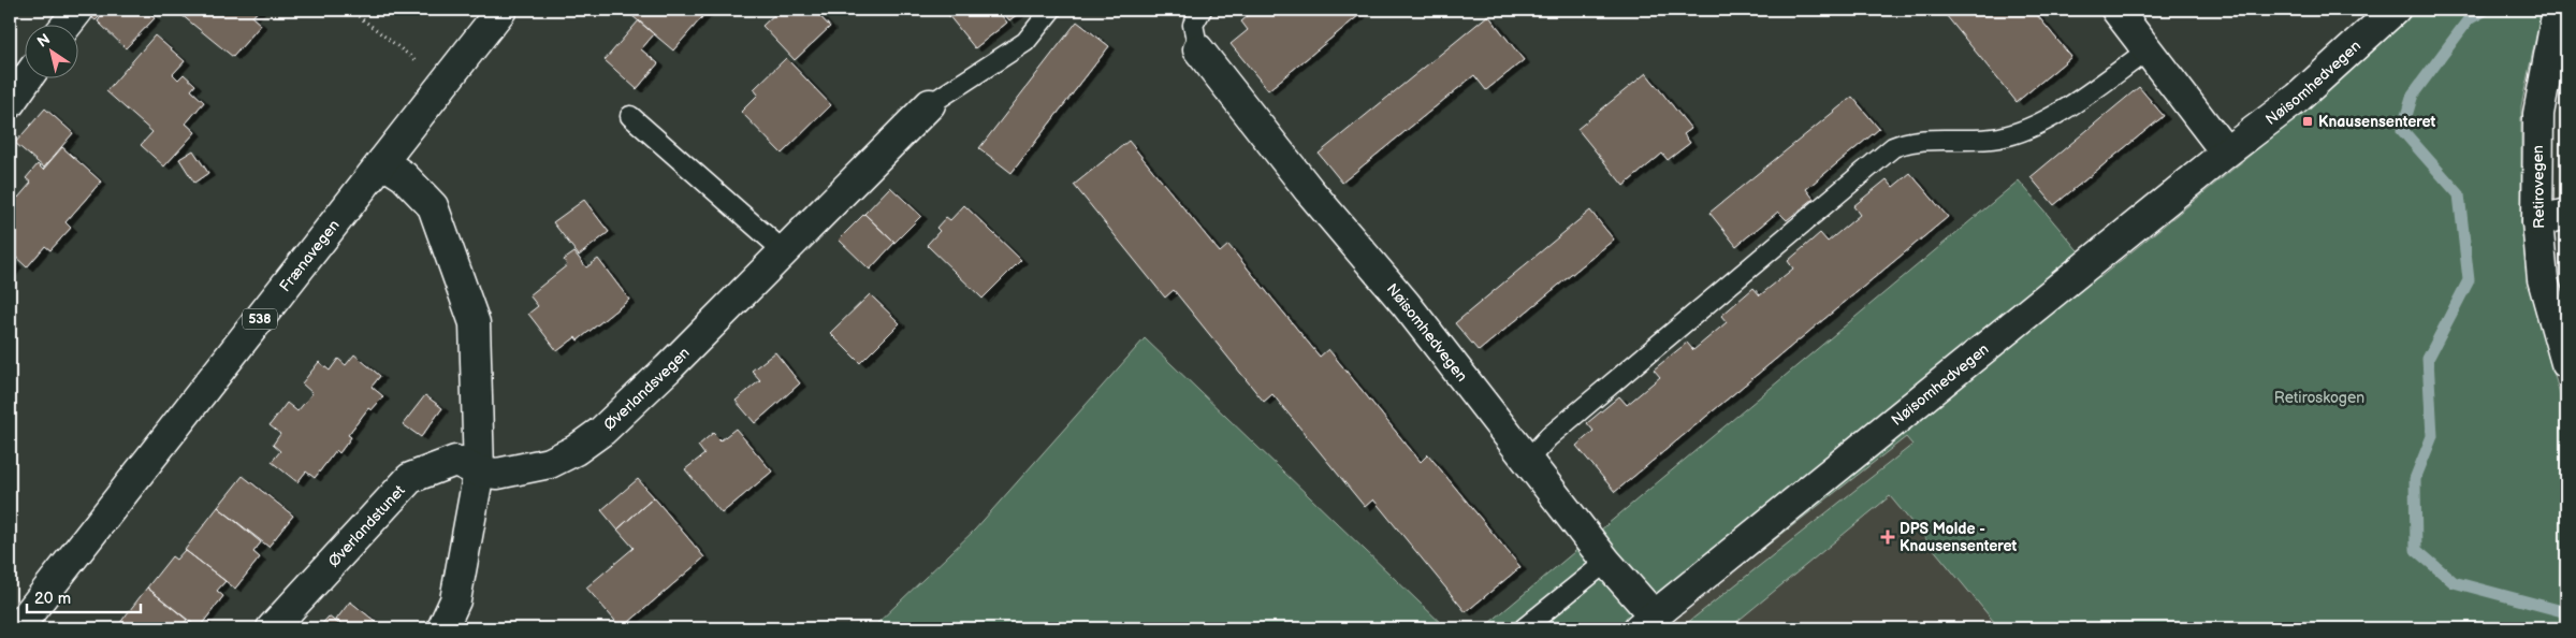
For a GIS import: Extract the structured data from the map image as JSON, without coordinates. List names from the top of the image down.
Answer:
{
  "streets": {
    "street": [
      "Nøisomhedvegen",
      "Retirovegen",
      "Frænavegen",
      "538",
      "Øverlandsvegen",
      "Øverlandstunet"
    ]
  },
  "crossings": [
    ["Øverlandsvegen", "Øverlandstunet"]
  ],
  "parks": ["Retiroskogen"],
  "places": {
    "transit": ["Knausensenteret"],
    "health": ["DPS Molde - Knausensenteret"]
  },
  "scale_bar": "20 m",
  "north": "top left"
}
